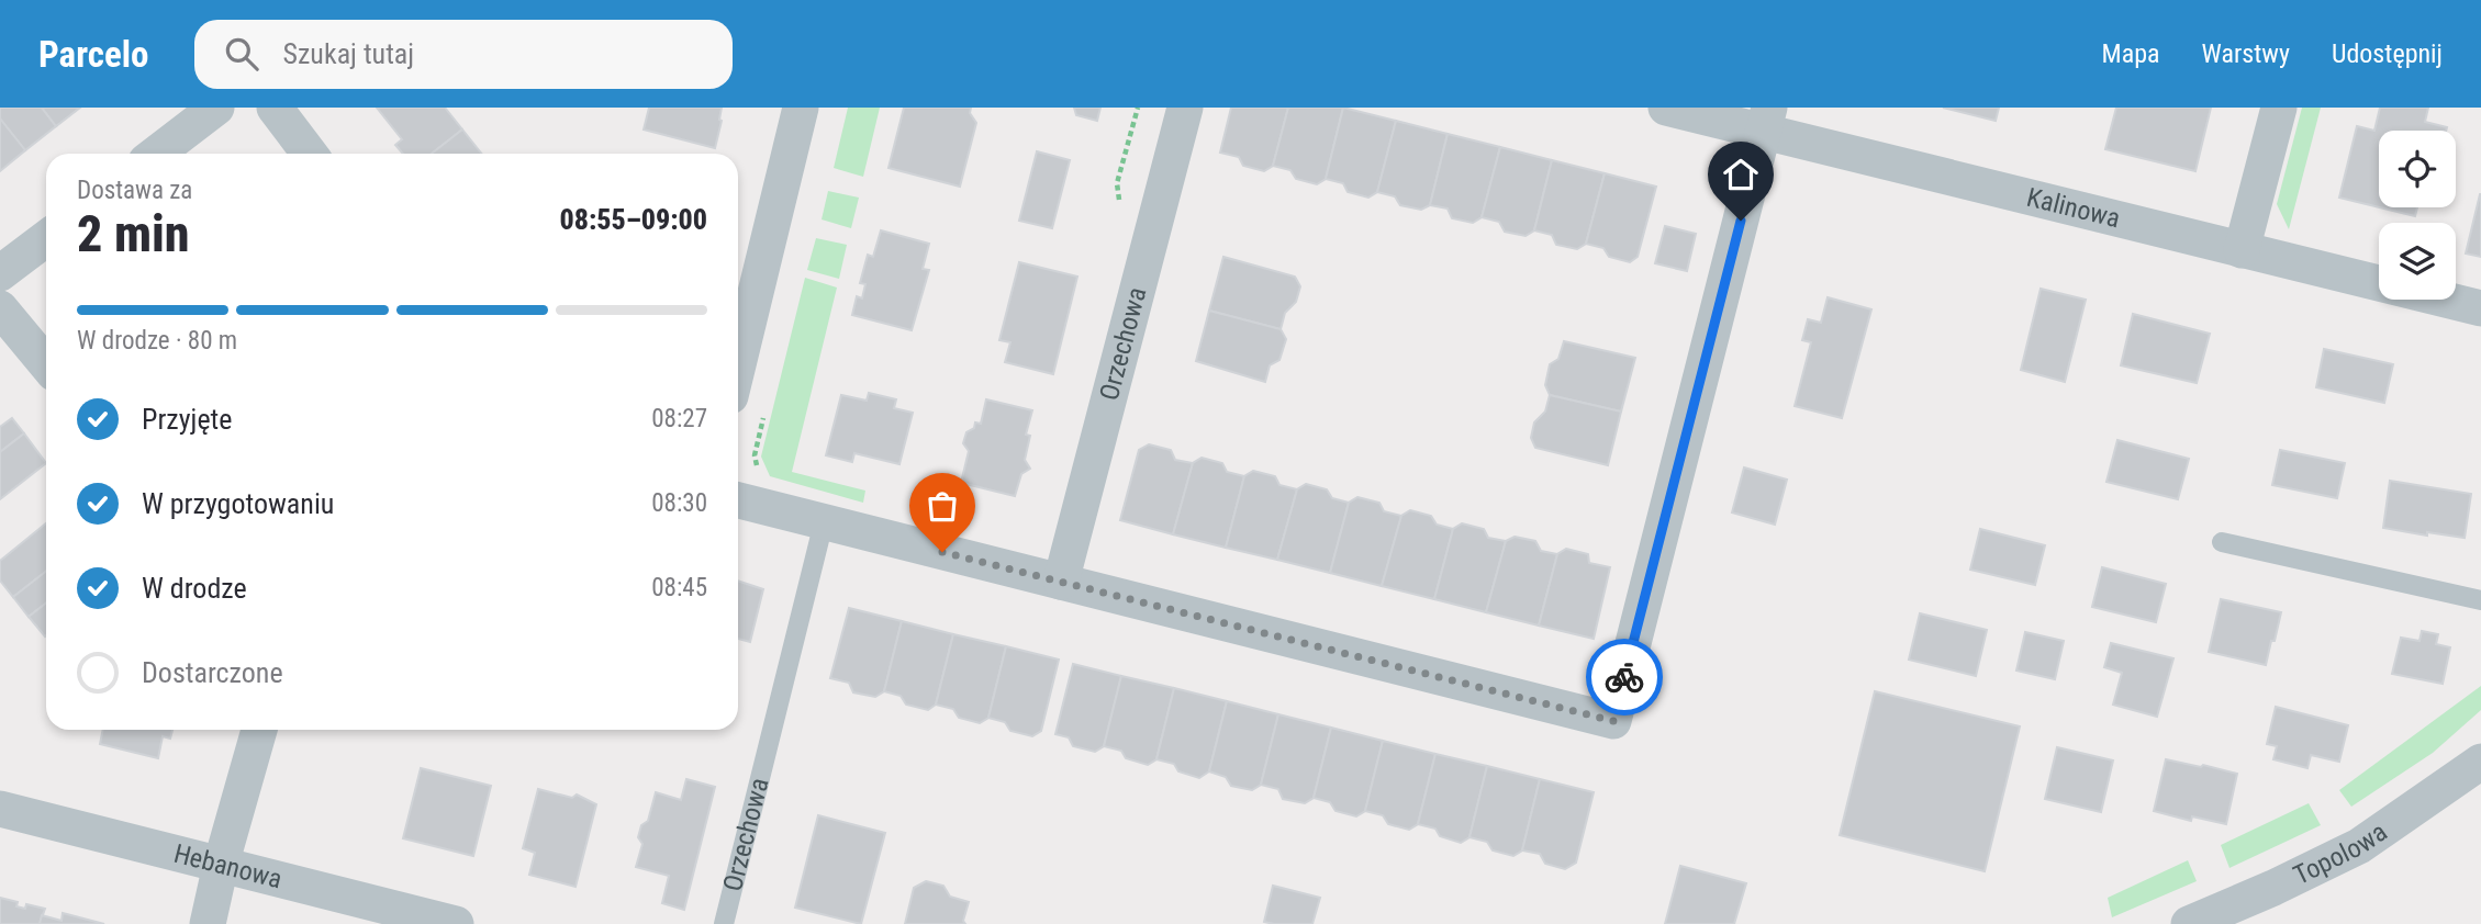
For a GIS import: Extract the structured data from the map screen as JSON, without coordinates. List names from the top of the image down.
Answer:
{
  "streets": {
    "street": [
      "Kalinowa",
      "Orzechowa",
      "Topolowa",
      "Hebanowa"
    ]
  },
  "page": {
    "header": "Parcelo",
    "search": "Szukaj tutaj",
    "nav": ["Mapa", "Warstwy", "Udostępnij"],
    "heading": ["2 min", "Dostawa za", "08:55–09:00"],
    "bar": "W drodze · 80 m",
    "list": [
      ["Przyjęte", "08:27"],
      ["W przygotowaniu", "08:30"],
      ["W drodze", "08:45"],
      "Dostarczone"
    ]
  }
}
